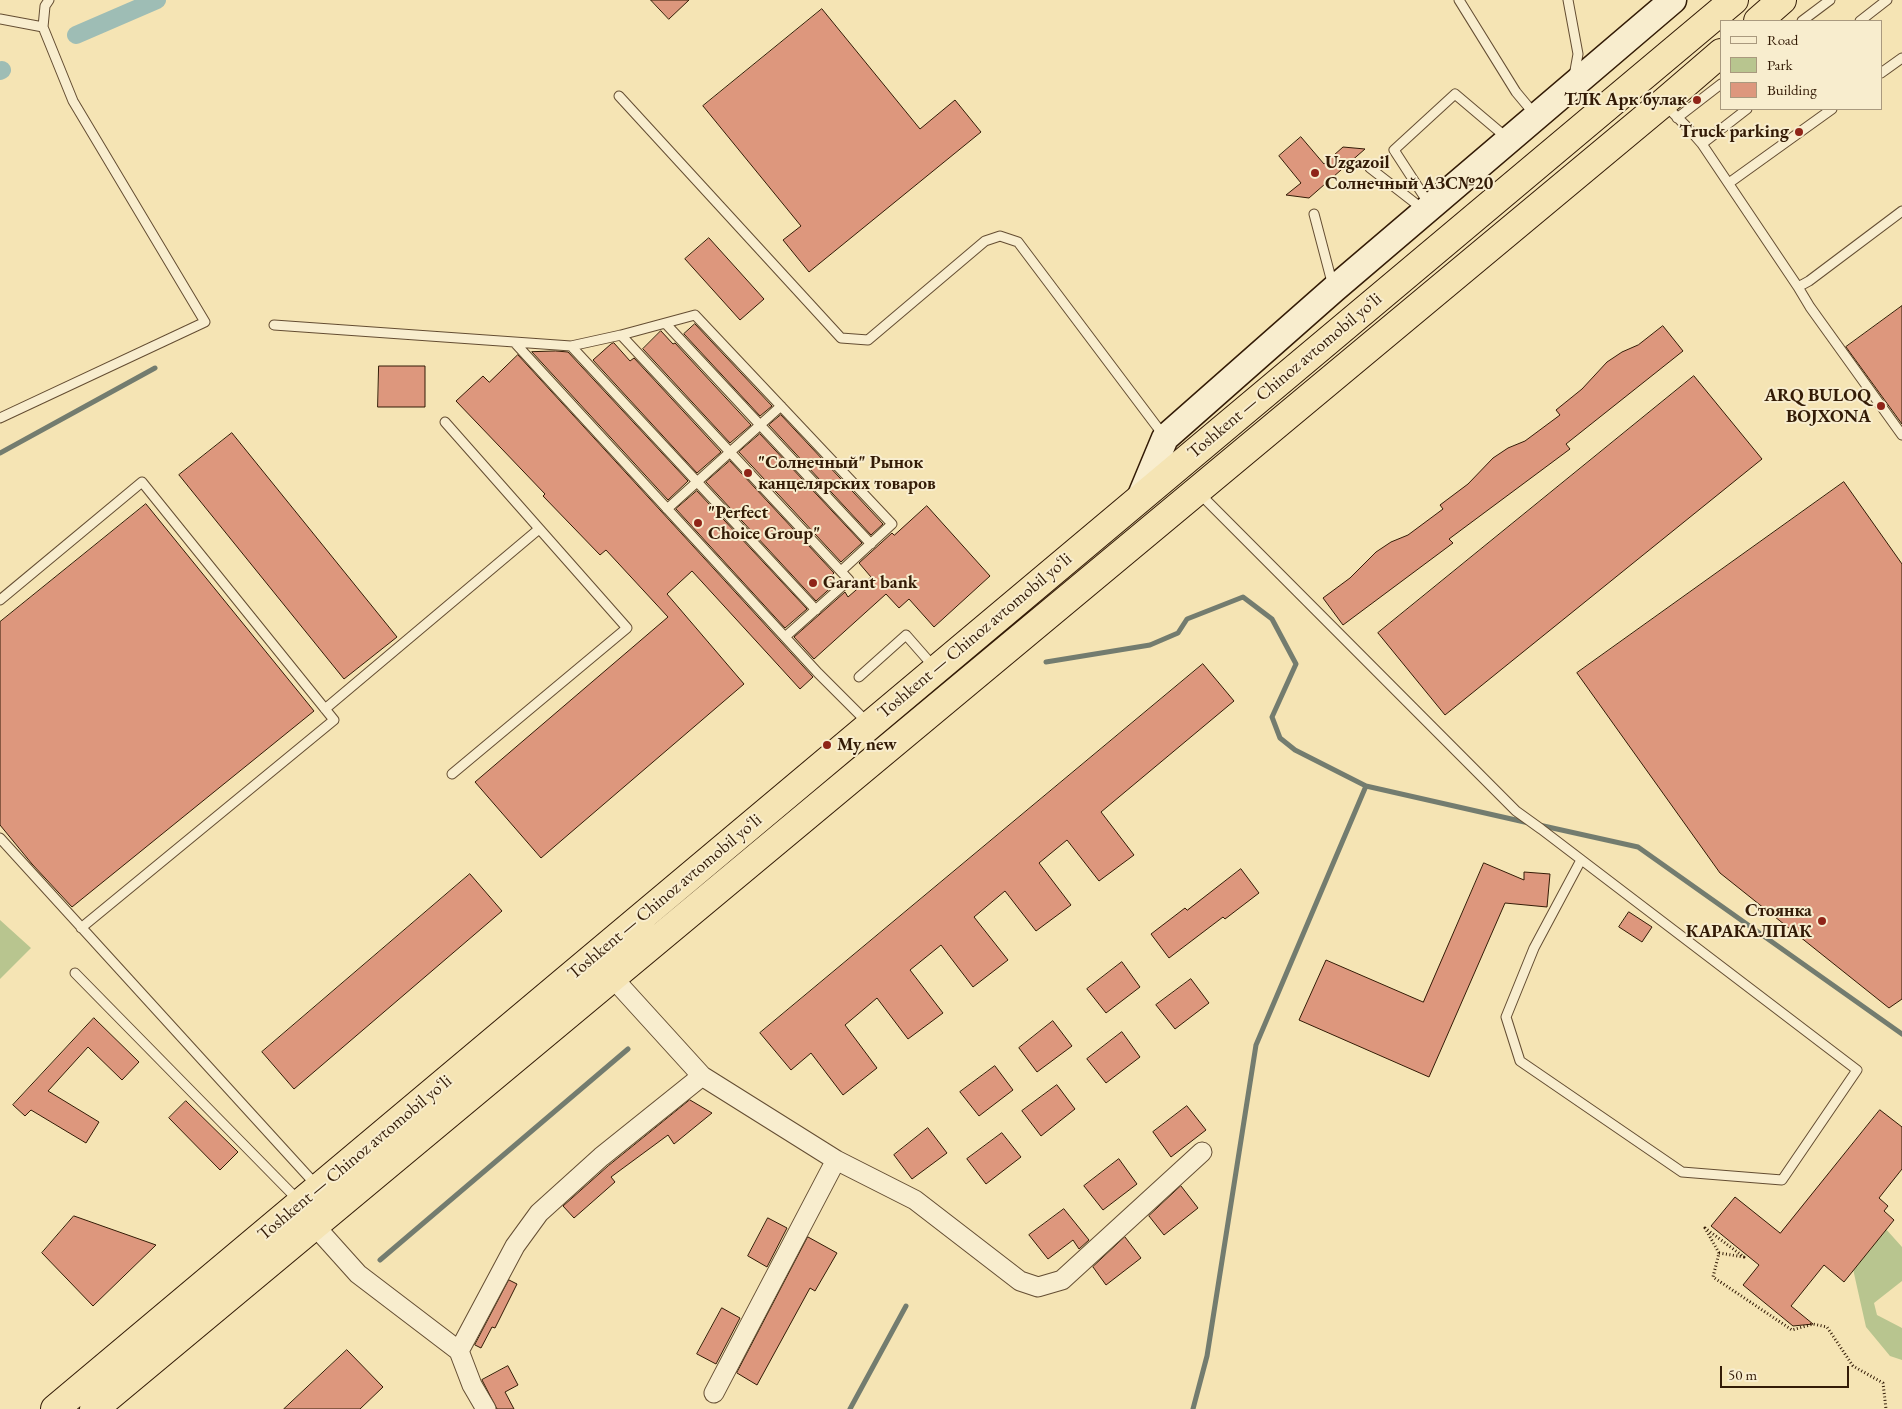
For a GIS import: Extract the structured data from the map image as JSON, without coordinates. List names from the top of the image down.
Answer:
{
  "streets": {
    "highway": ["Toshkent — Chinoz avtomobil yoʻli"]
  },
  "places": [
    "ТЛК Арк булак",
    "Truck parking",
    "Uzgazoil Солнечный АЗС№20",
    "ARQ BULOQ BOJXONA",
    "\"Солнечный\" Рынок канцелярских товаров",
    "\"Perfect Choice Group\"",
    "Garant bank",
    "My new",
    "Стоянка КАРАКАЛПАК"
  ],
  "legend": ["Road", "Park", "Building"],
  "scale_bar": "50 m"
}
